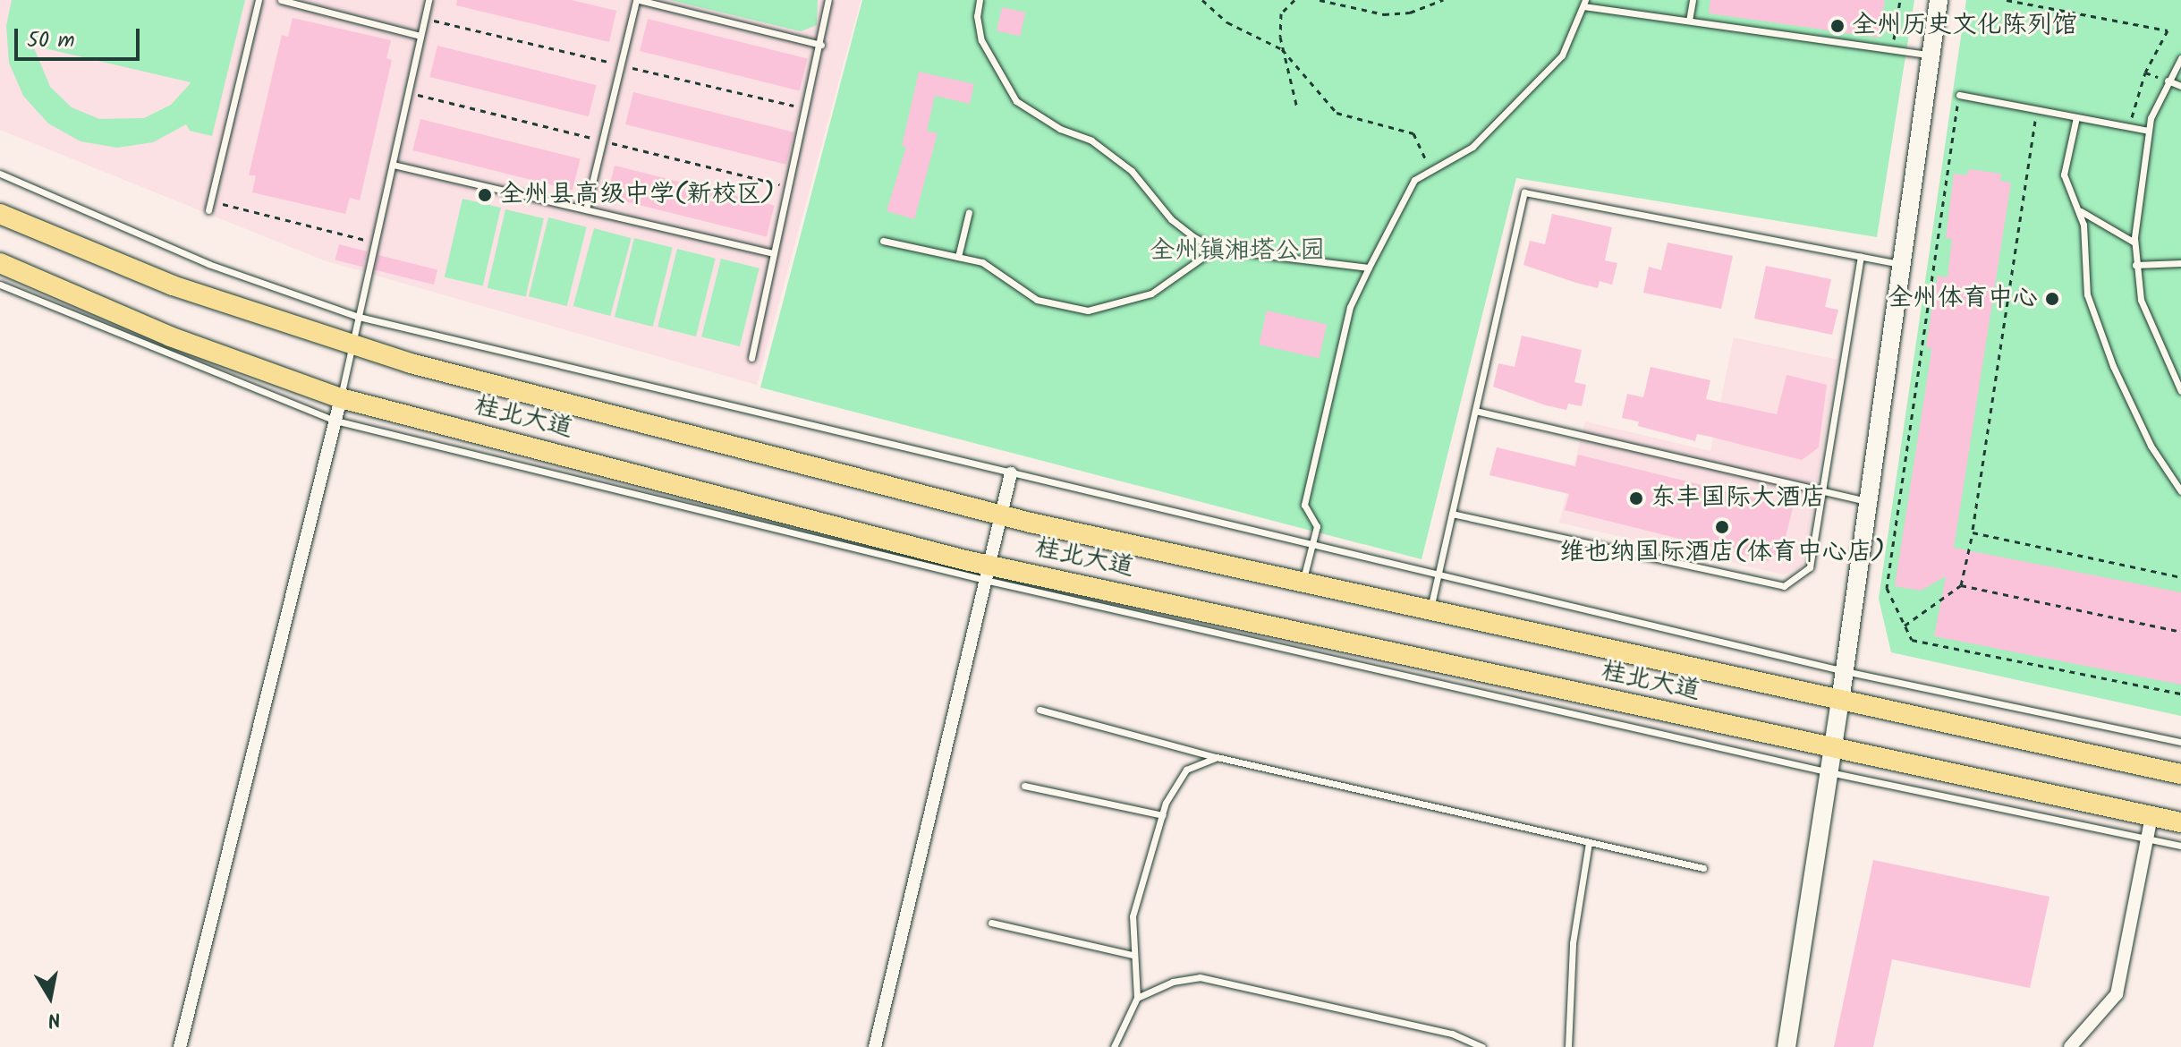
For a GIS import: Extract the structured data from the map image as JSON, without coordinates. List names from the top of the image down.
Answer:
{
  "streets": {
    "main road": ["桂北大道"]
  },
  "parks": ["全州镇湘塔公园"],
  "places": [
    "全州历史文化陈列馆",
    "全州县高级中学(新校区)",
    "全州体育中心",
    "东丰国际大酒店",
    "维也纳国际酒店(体育中心店)"
  ],
  "scale_bar": "50 m",
  "north": "bottom"
}
